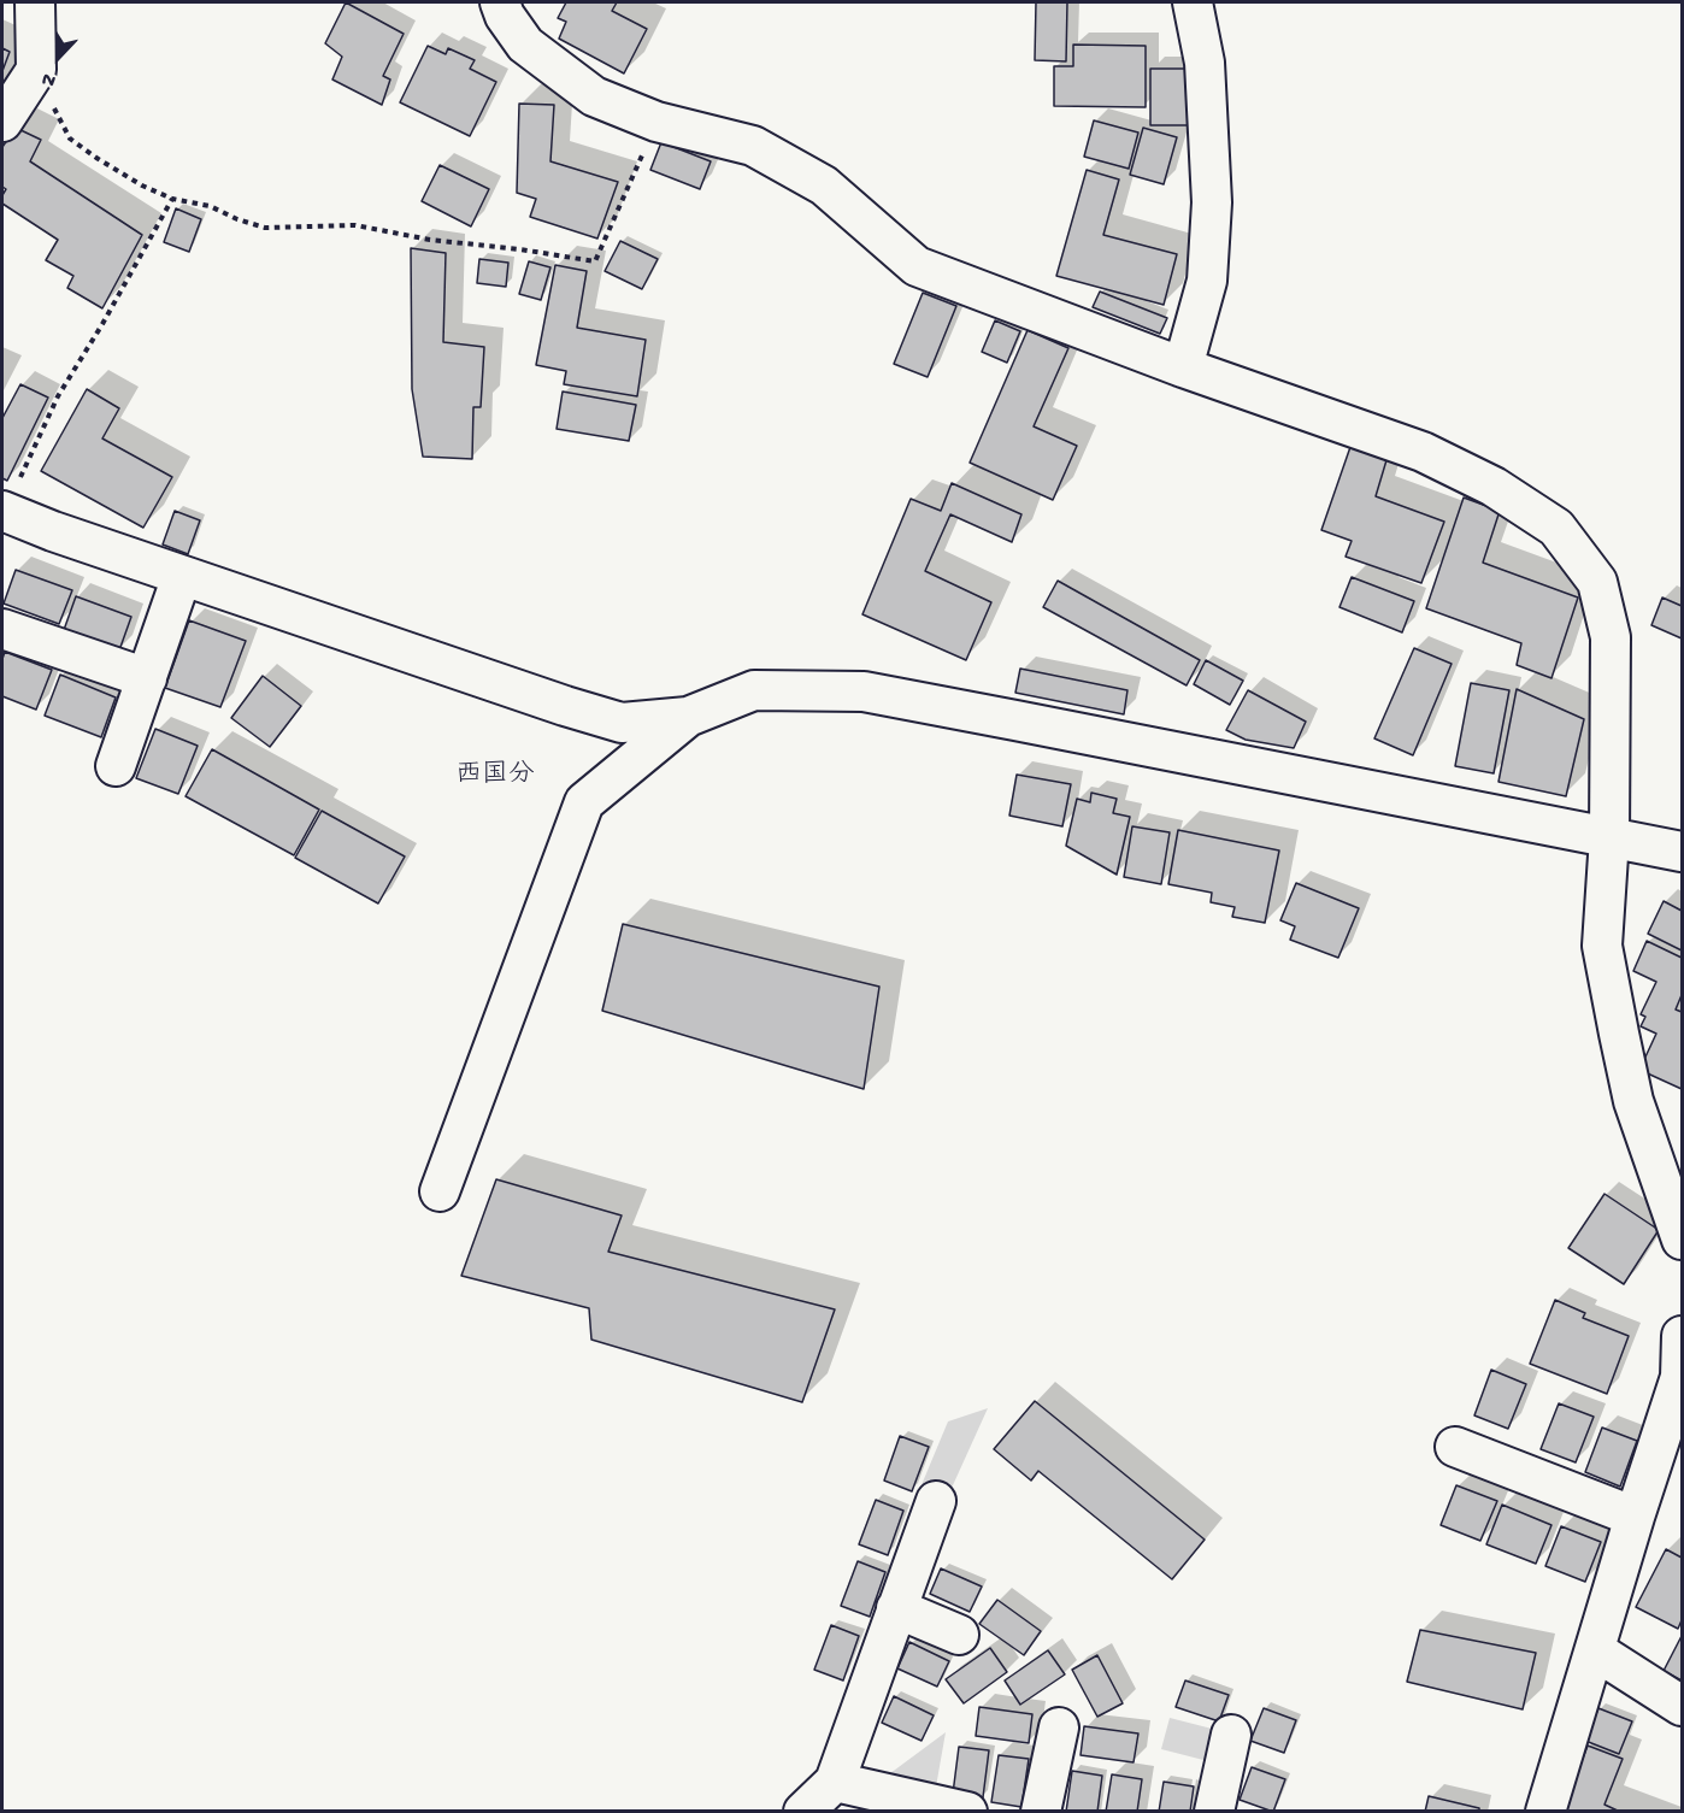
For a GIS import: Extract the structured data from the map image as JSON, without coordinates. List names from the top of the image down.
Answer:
{
  "districts": ["西国分"],
  "north": "bottom"
}
